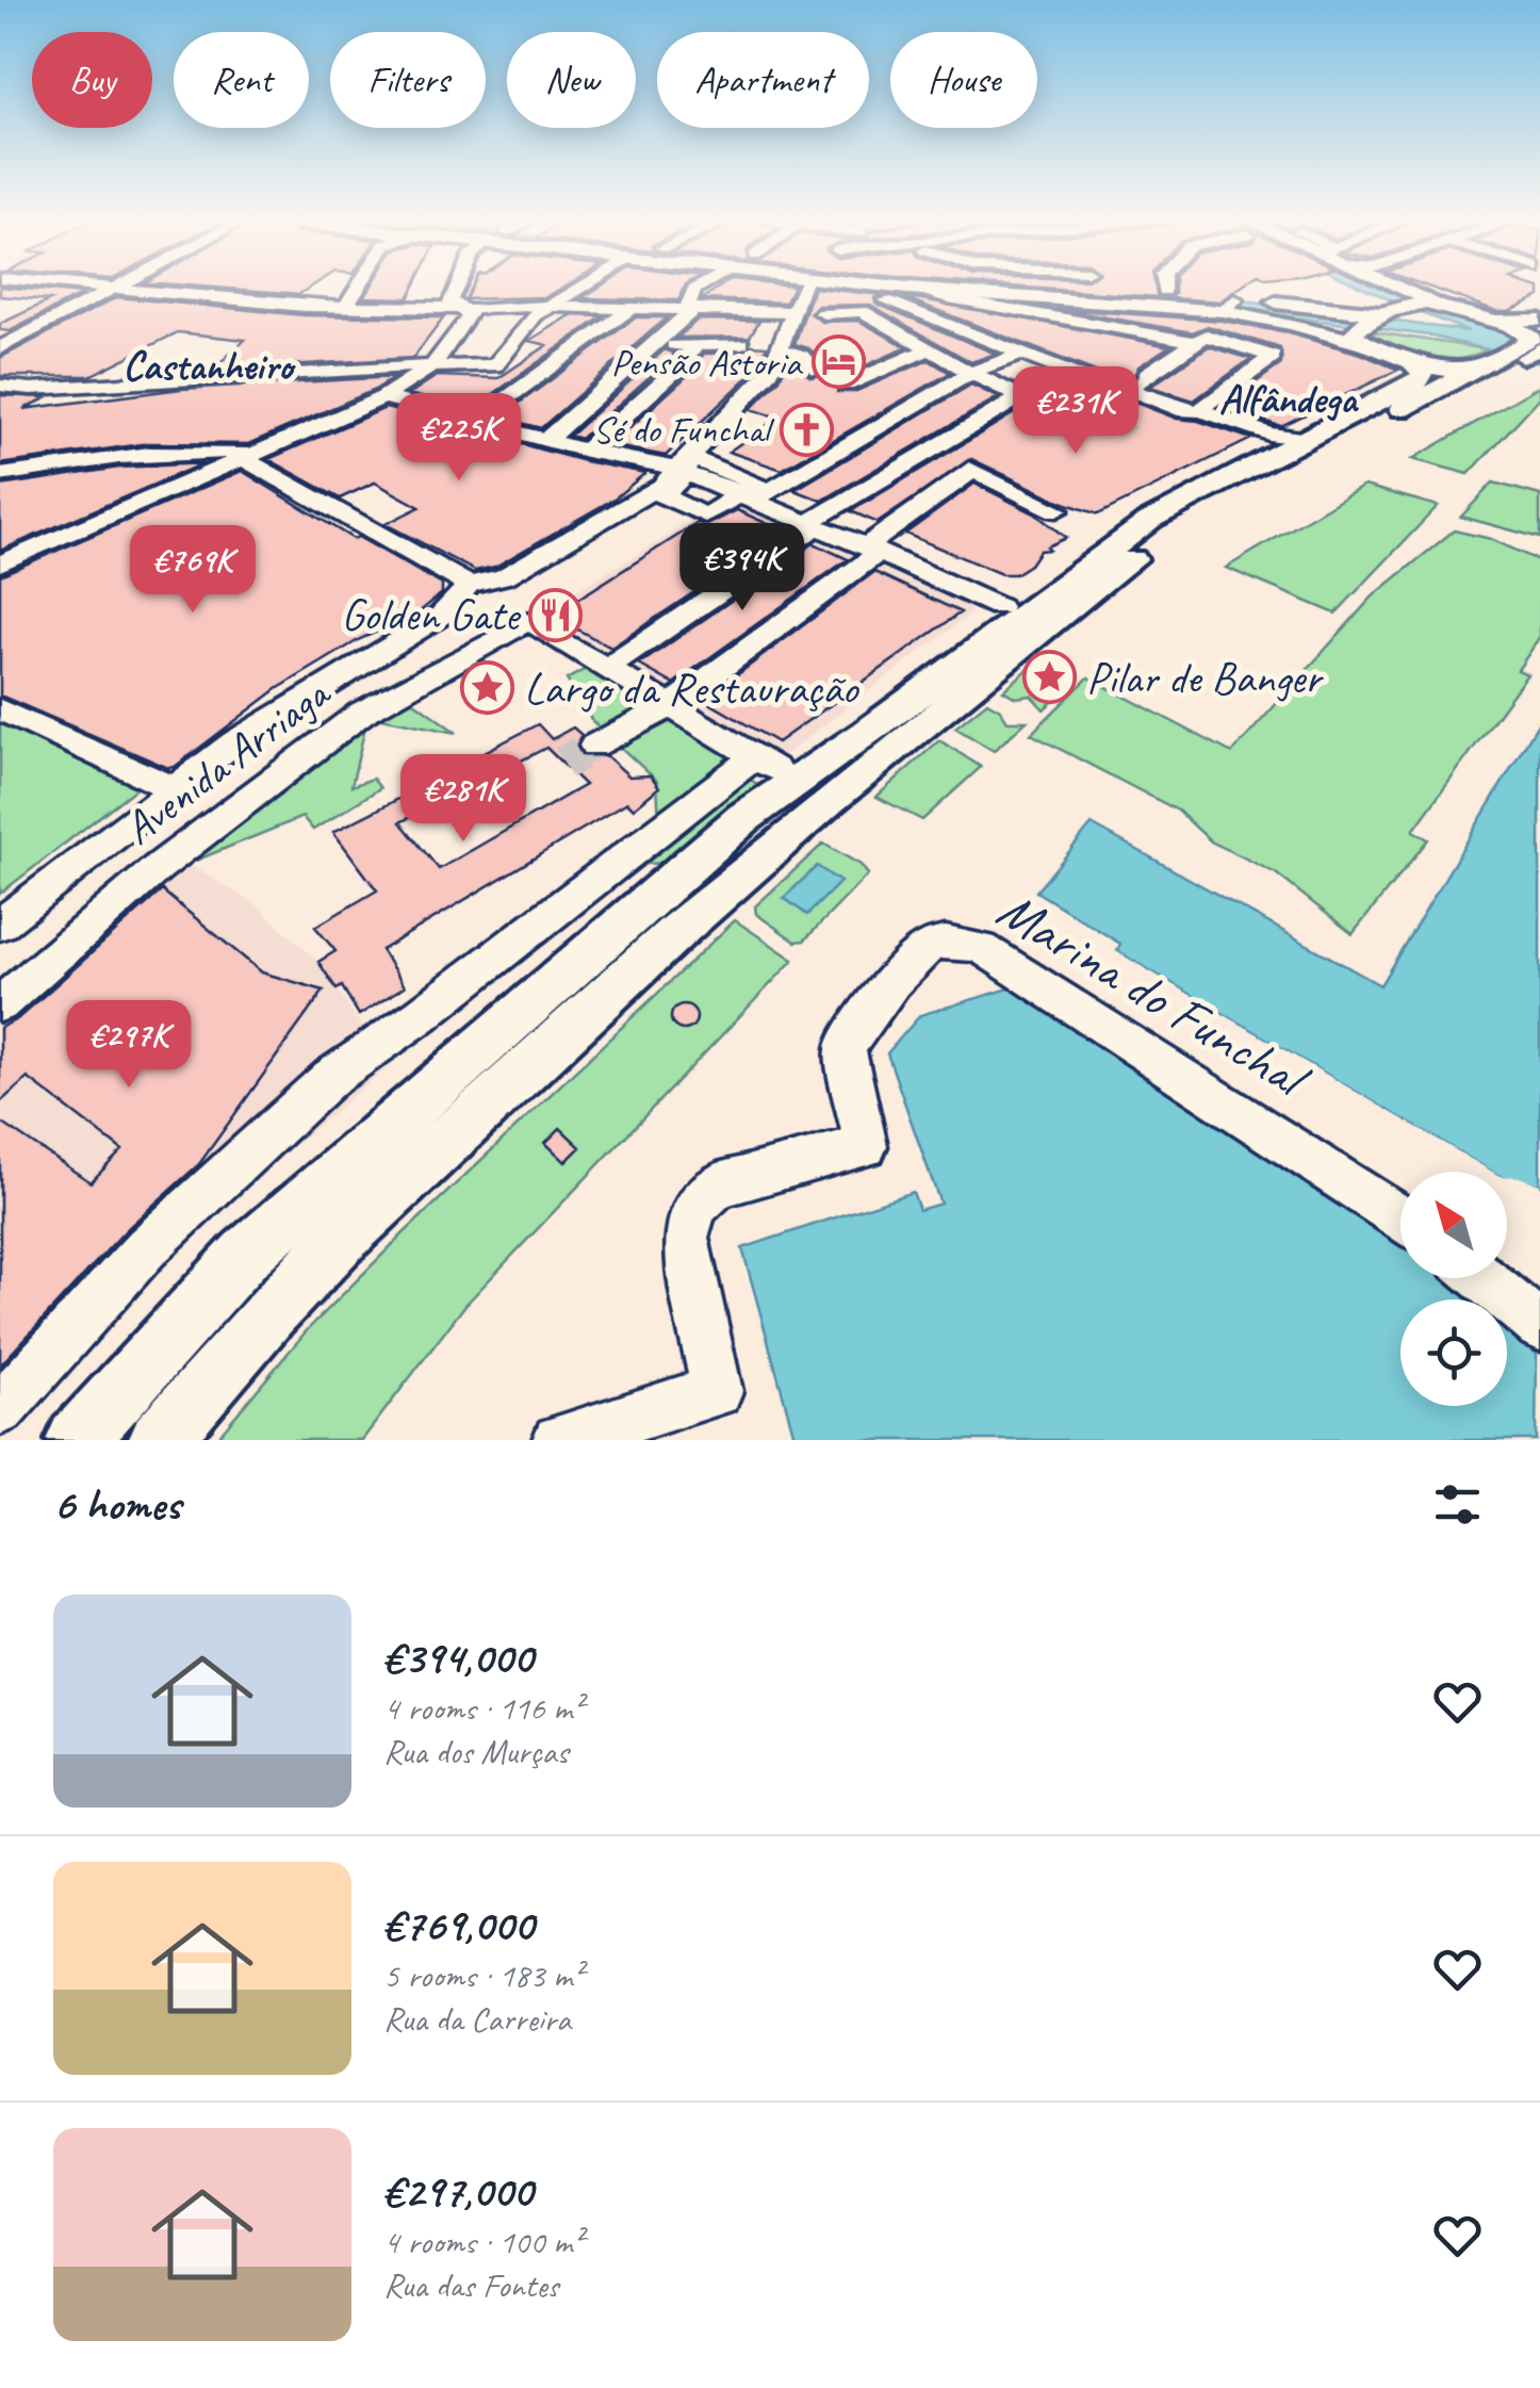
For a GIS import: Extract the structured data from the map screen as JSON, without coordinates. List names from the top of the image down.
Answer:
{
  "streets": {
    "street": ["Avenida Arriaga", "Marina do Funchal"]
  },
  "districts": ["Castanheiro", "Alfândega"],
  "places": {
    "hotel": ["Pensão Astoria"],
    "church": ["Sé do Funchal"],
    "restaurant": ["Golden Gate"],
    "place": ["Pilar de Banger", "Largo da Restauração"]
  },
  "north": "top left",
  "page": {
    "chip": [
      "Buy",
      "Rent",
      "Filters",
      "New",
      "Apartment",
      "House"
    ],
    "price": [
      "€231K",
      "€225K",
      "€394K",
      "€769K",
      "€281K",
      "€297K"
    ],
    "heading": "6 homes",
    "list": [
      {
        "name": "€394,000",
        "note": "4 rooms · 116 m² · Rua dos Murças"
      },
      {
        "name": "€769,000",
        "note": "5 rooms · 183 m² · Rua da Carreira"
      },
      {
        "name": "€297,000",
        "note": "4 rooms · 100 m² · Rua das Fontes"
      }
    ]
  }
}
